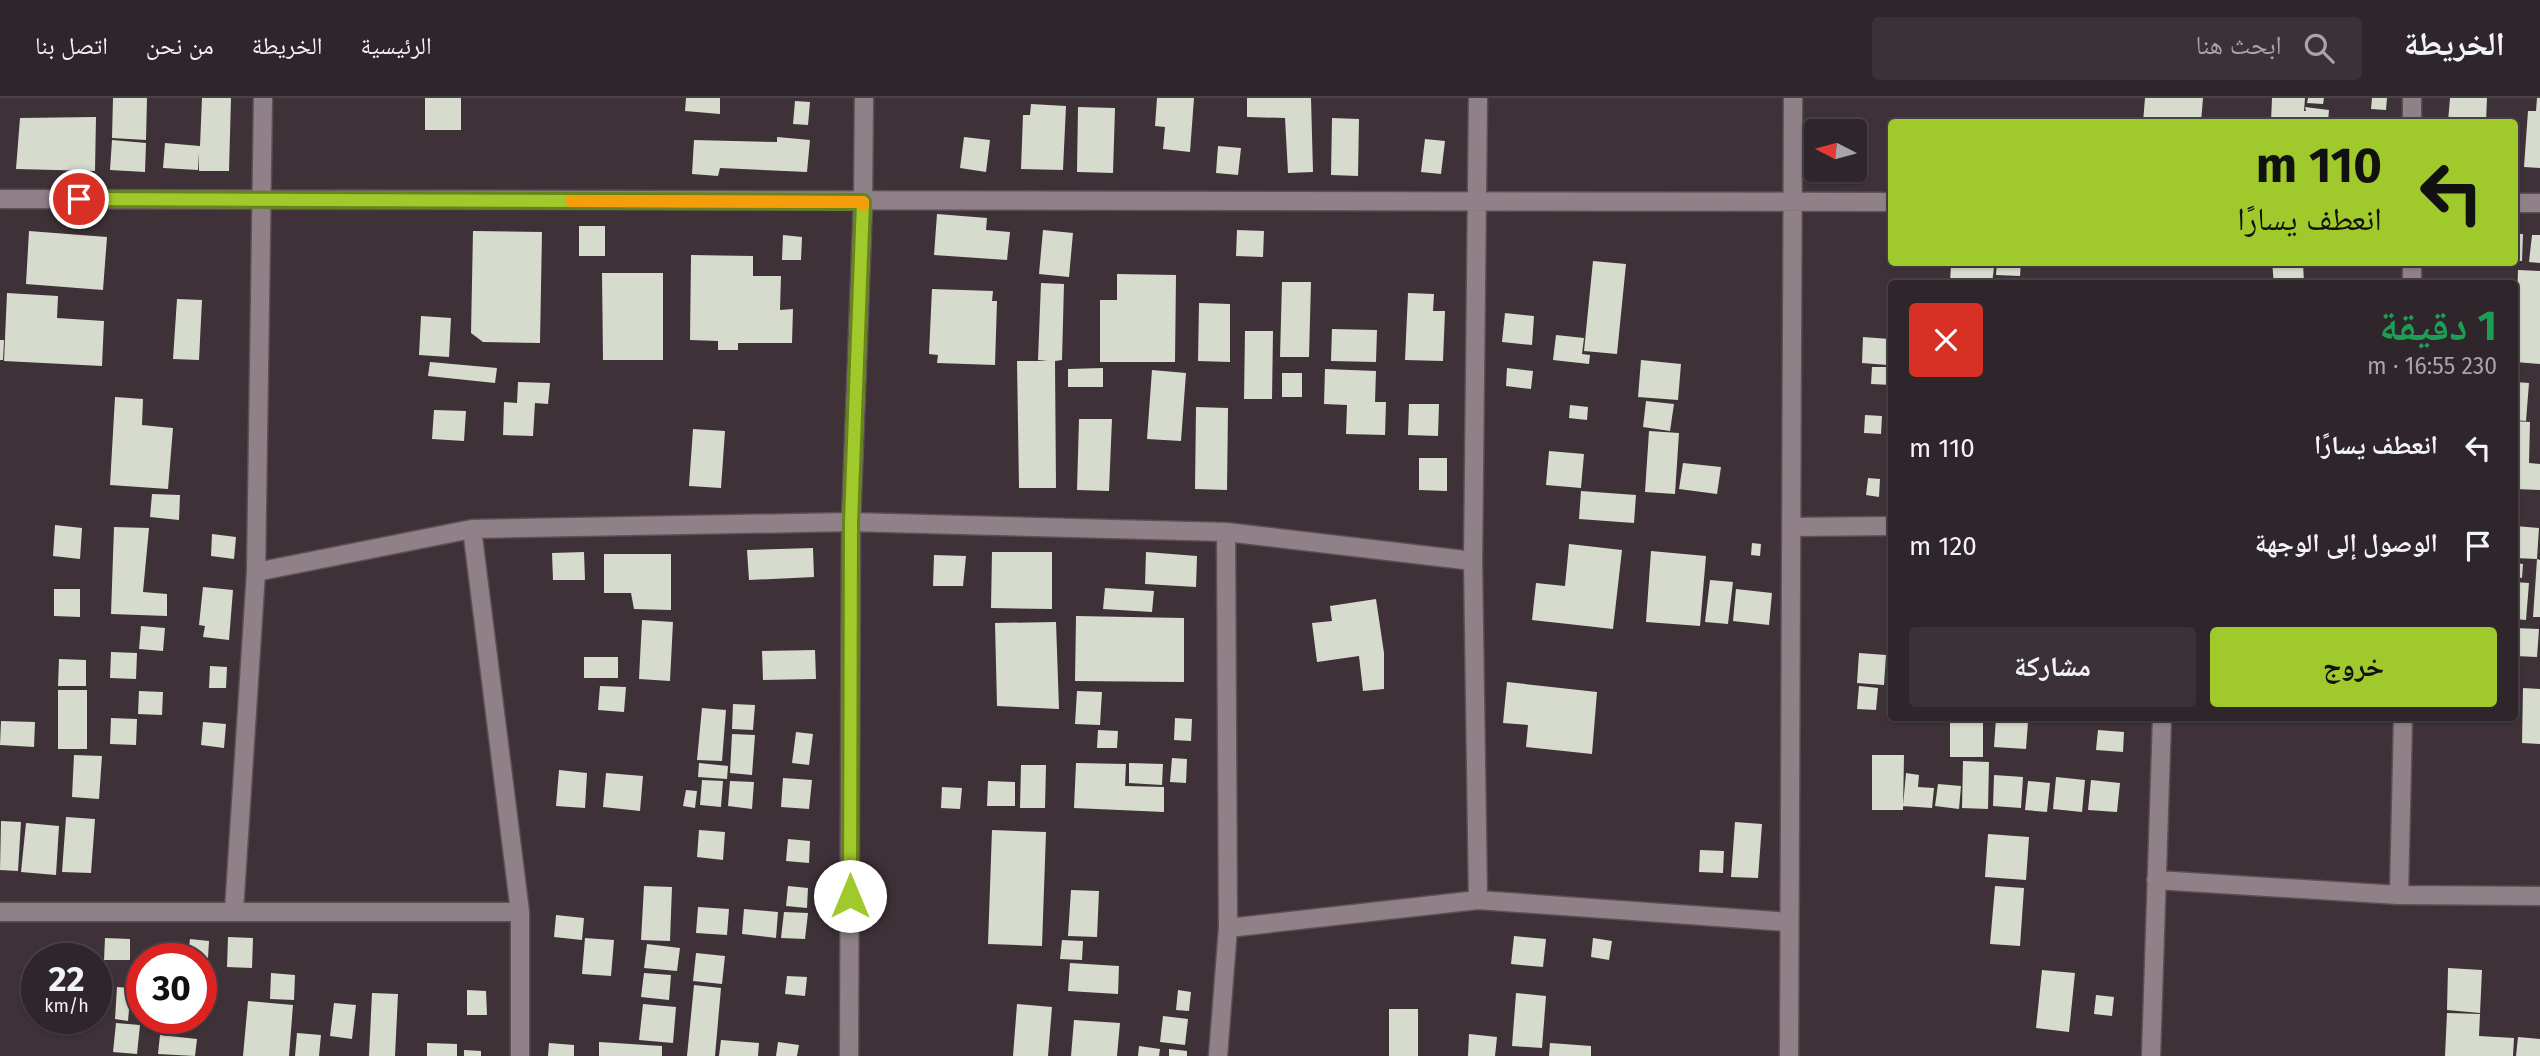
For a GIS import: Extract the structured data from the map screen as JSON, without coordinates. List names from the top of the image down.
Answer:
{
  "north": "left",
  "page": {
    "header": "الخريطة",
    "search": "ابحث هنا",
    "nav": [
      "الرئيسية",
      "الخريطة",
      "من نحن",
      "اتصل بنا"
    ],
    "turn": ["110 m", "انعطف يسارًا"],
    "heading": ["1 دقيقة", "230 m · 16:55"],
    "list": [
      {
        "name": "انعطف يسارًا",
        "value": "110 m"
      },
      {
        "name": "الوصول إلى الوجهة",
        "value": "120 m"
      }
    ],
    "buttons": ["خروج", "مشاركة"],
    "speed": "22 km/h",
    "limit": "30"
  }
}
